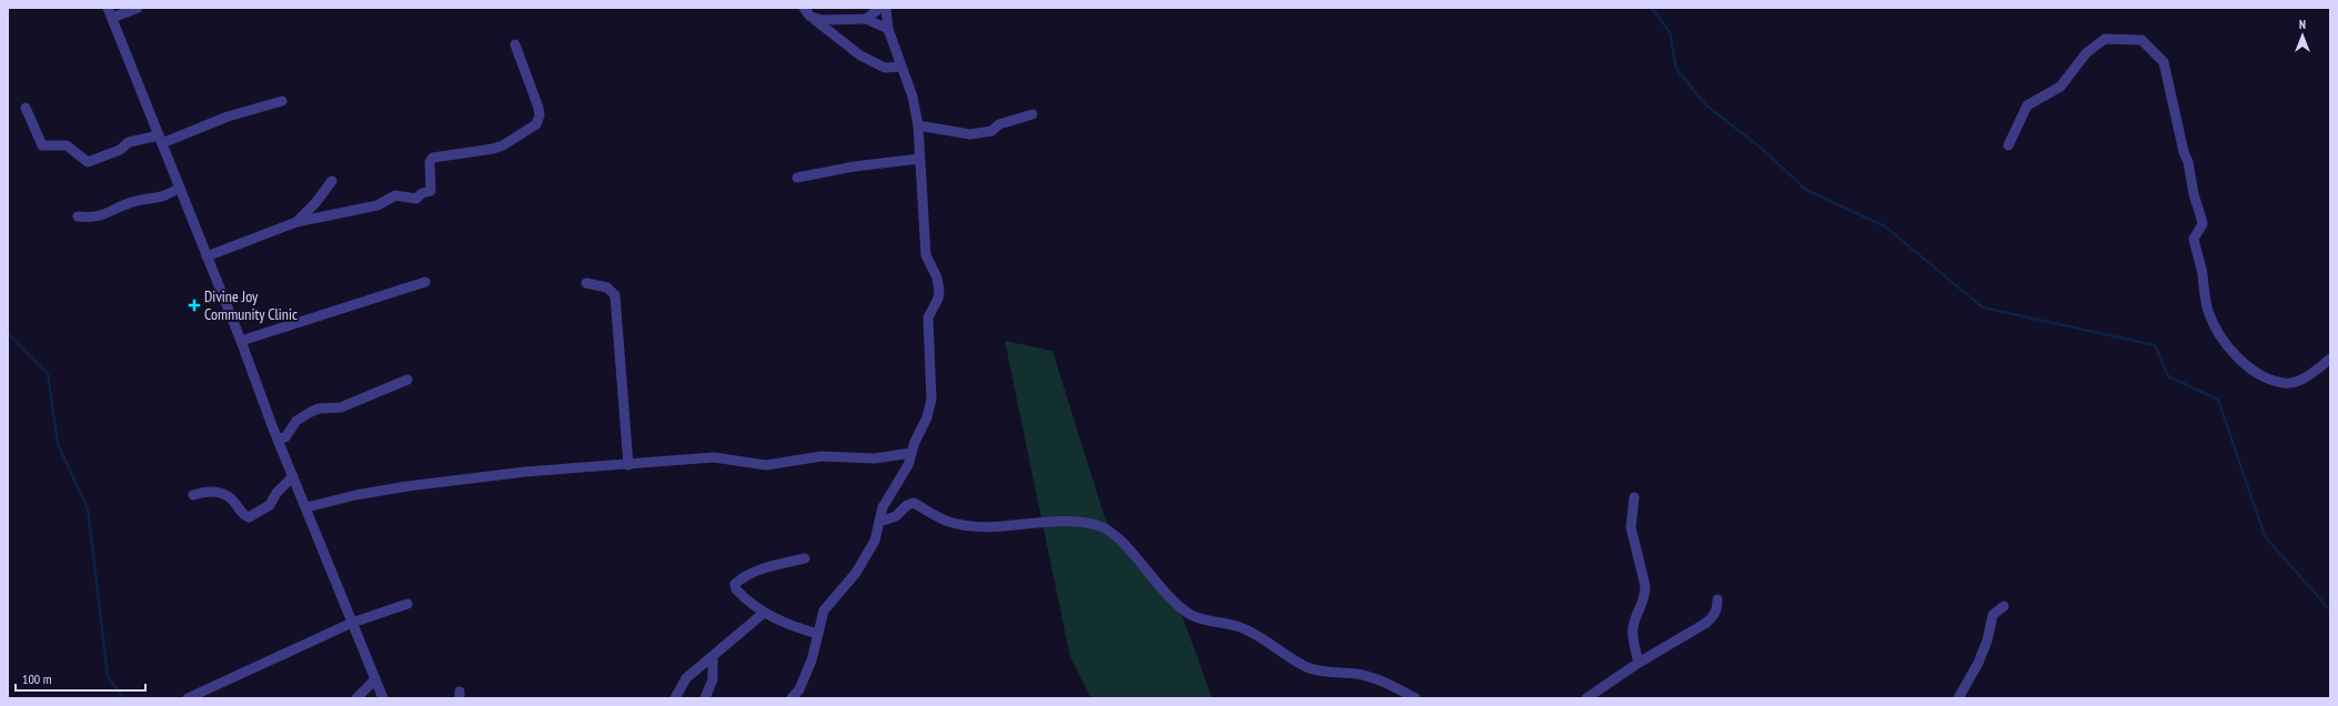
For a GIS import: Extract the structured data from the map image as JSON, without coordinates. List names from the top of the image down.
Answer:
{
  "places": {
    "health": ["Divine Joy Community Clinic"]
  },
  "scale_bar": "100 m",
  "north": "top"
}
